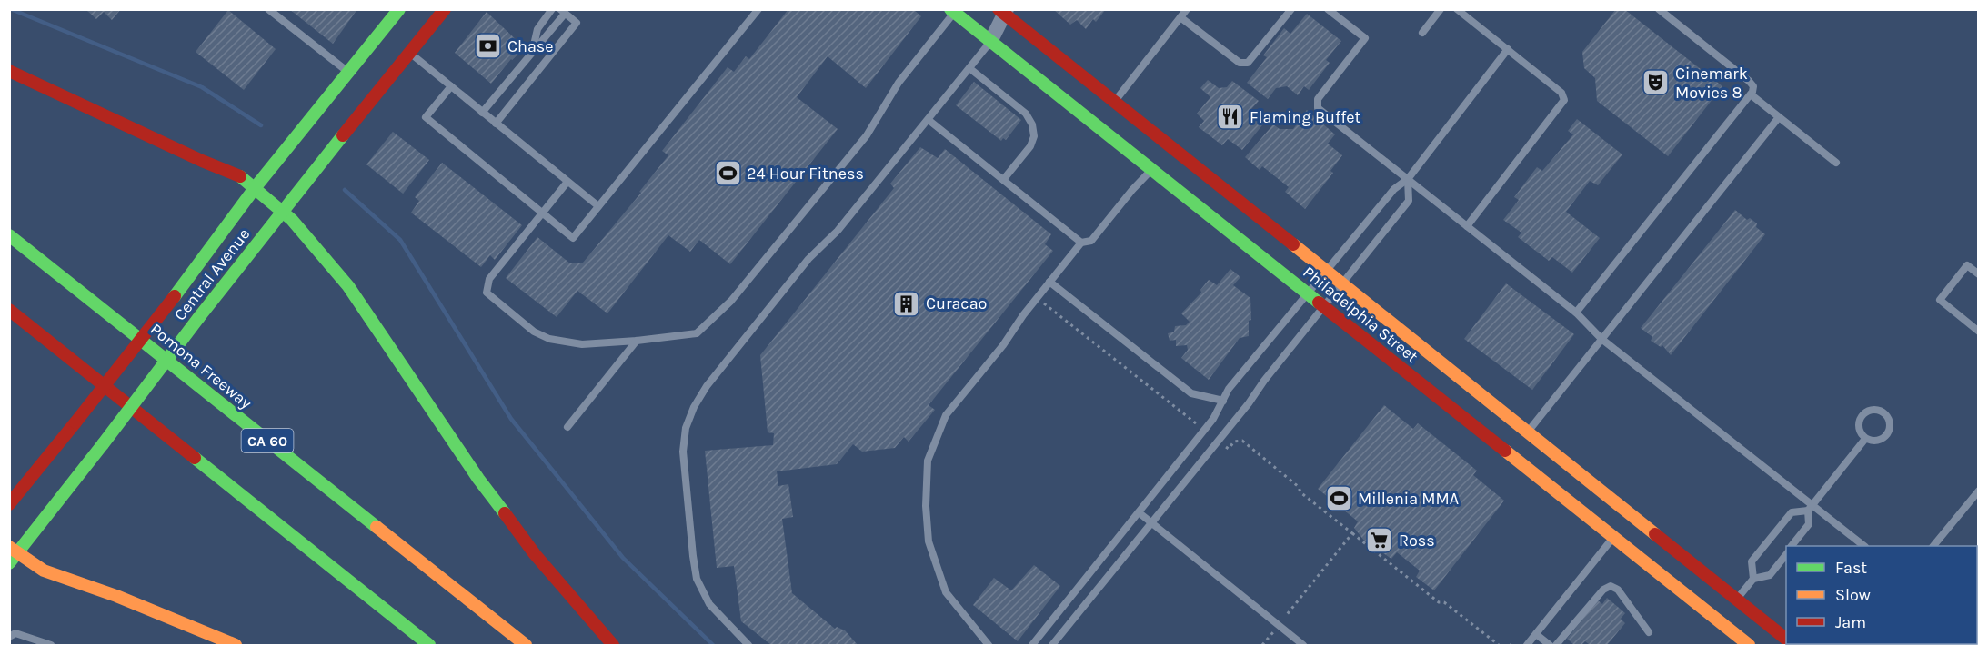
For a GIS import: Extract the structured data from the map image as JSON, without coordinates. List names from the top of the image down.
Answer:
{
  "streets": {
    "main road": [
      "Central Avenue",
      "Philadelphia Street",
      "Pomona Freeway",
      "CA 60"
    ]
  },
  "places": {
    "bank": ["Chase"],
    "theatre": ["Cinemark Movies 8"],
    "restaurant": ["Flaming Buffet"],
    "sports": ["24 Hour Fitness", "Millenia MMA"],
    "building": ["Curacao"],
    "supermarket": ["Ross"]
  },
  "legend": ["Fast", "Slow", "Jam"]
}
